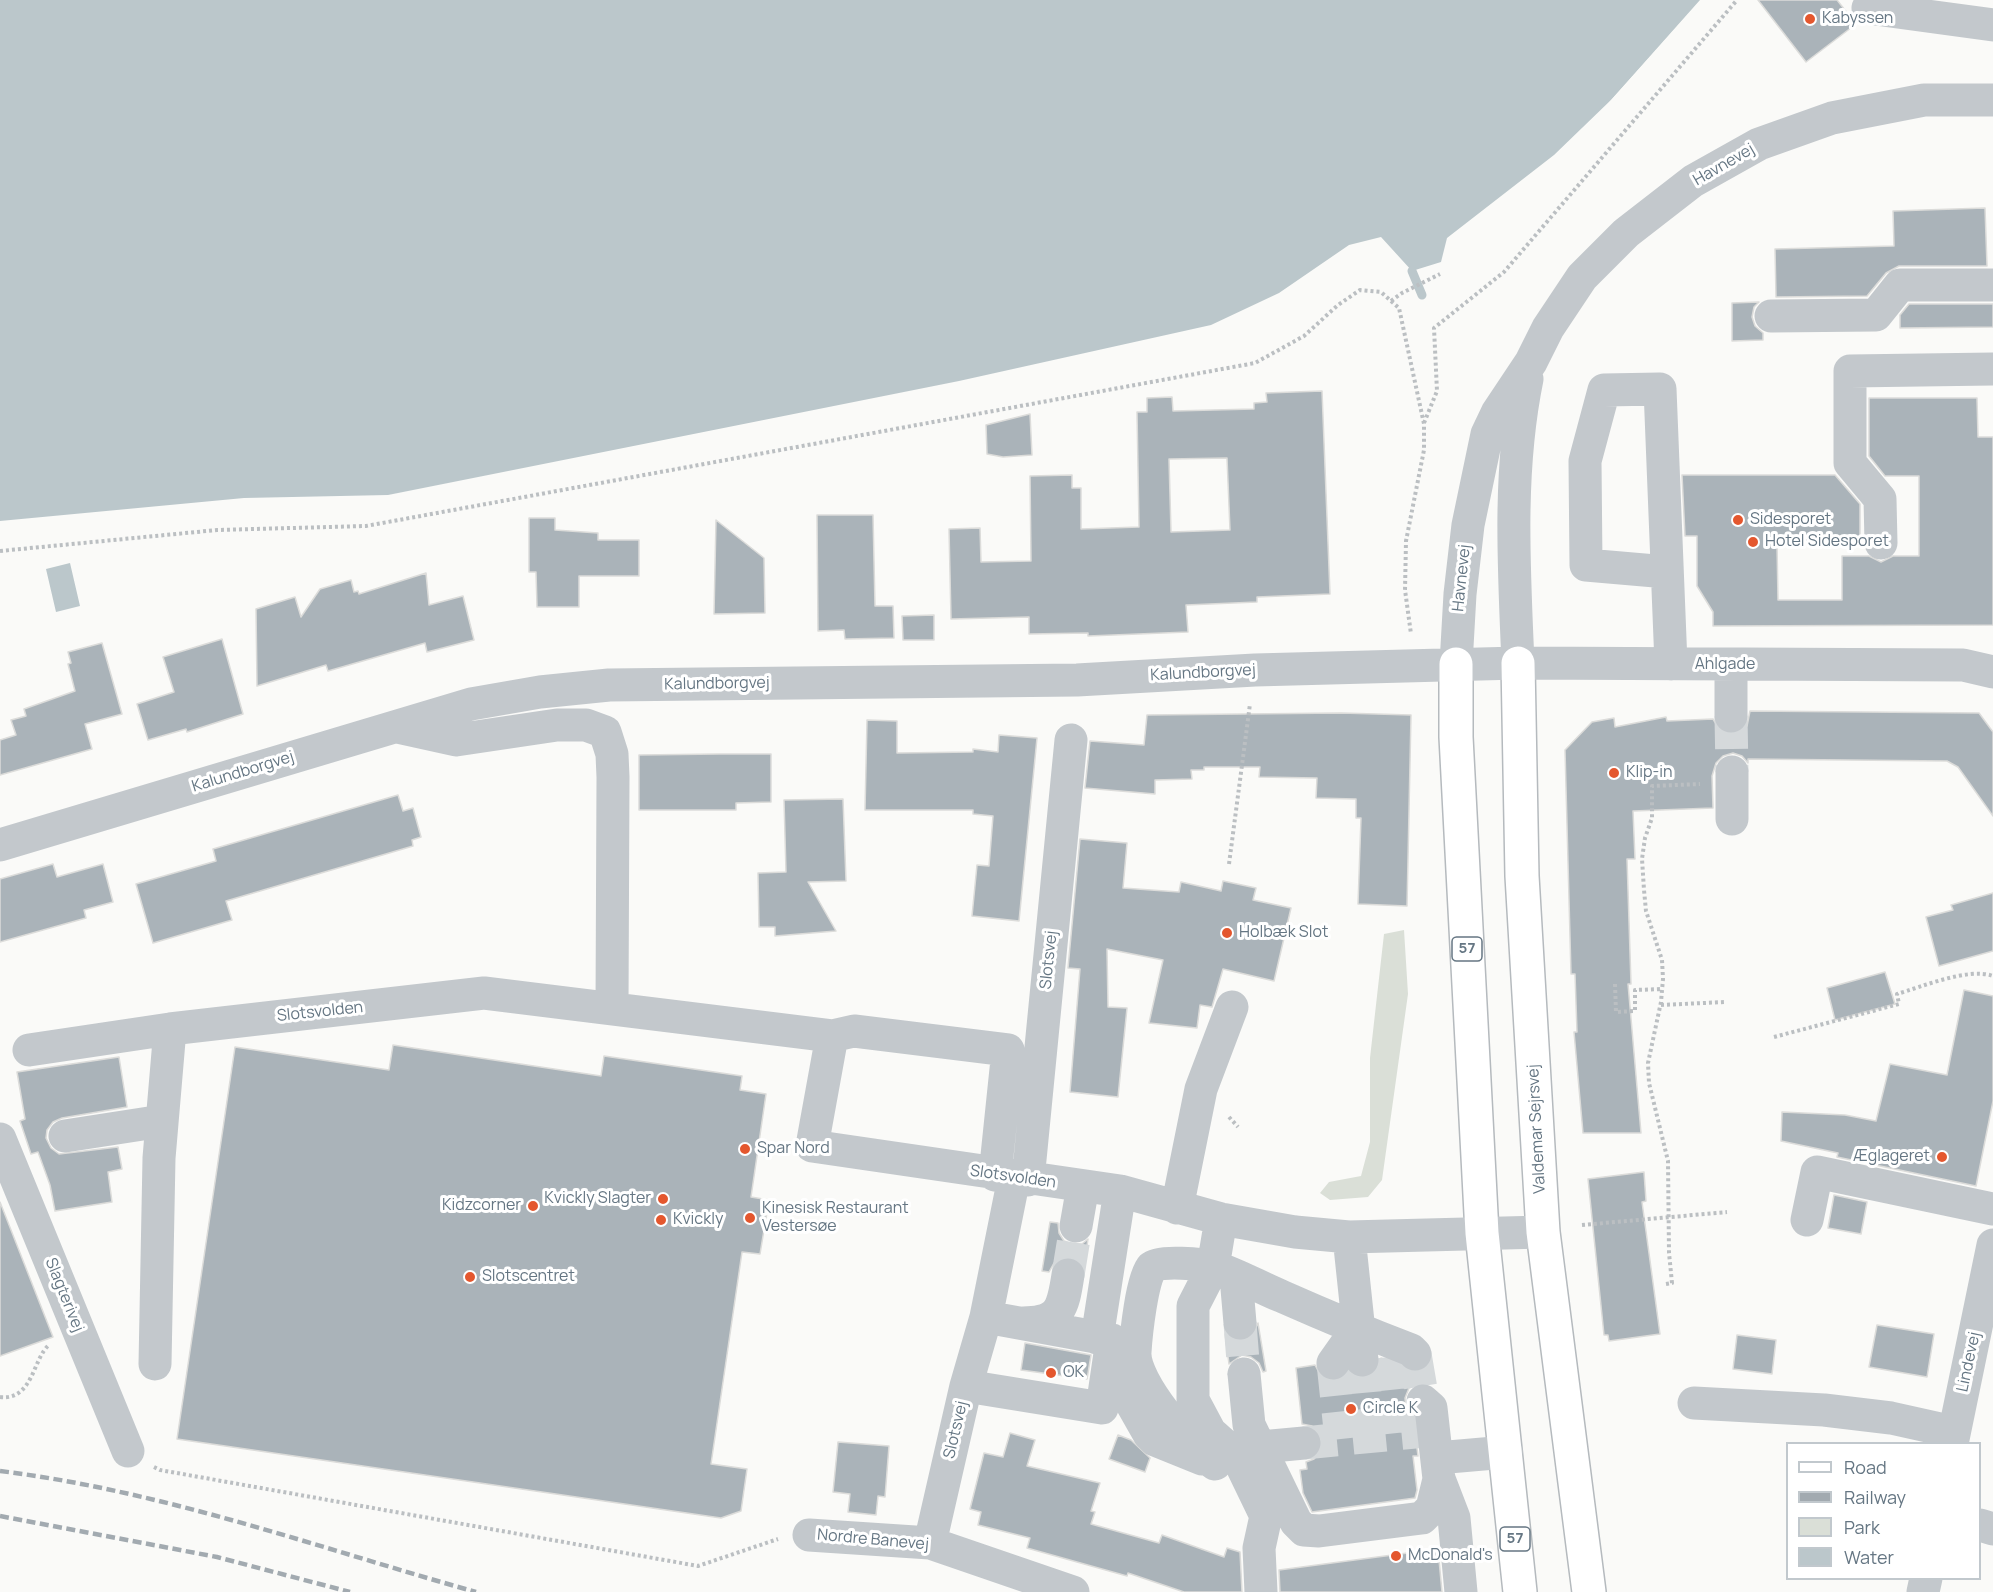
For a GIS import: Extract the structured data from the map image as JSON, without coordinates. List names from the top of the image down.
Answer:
{
  "streets": {
    "main road": ["57", "Valdemar Sejrsvej"],
    "street": [
      "Havnevej",
      "Ahlgade",
      "Kalundborgvej",
      "Slotsvej",
      "Slotsvolden",
      "Slagterivej",
      "Lindevej",
      "Nordre Banevej"
    ]
  },
  "crossings": [
    ["Havnevej", "Ahlgade"],
    ["Havnevej", "Kalundborgvej"],
    ["Havnevej", "57"],
    ["Havnevej", "Valdemar Sejrsvej"],
    ["Ahlgade", "Kalundborgvej"],
    ["Ahlgade", "57"],
    ["Ahlgade", "Valdemar Sejrsvej"],
    ["Kalundborgvej", "57"],
    ["57", "Slotsvolden"],
    ["Slotsvej", "Slotsvolden"],
    ["Slotsvej", "Nordre Banevej"],
    ["Slotsvolden", "Valdemar Sejrsvej"]
  ],
  "places": [
    "Kabyssen",
    "Sidesporet",
    "Hotel Sidesporet",
    "Klip-in",
    "Holbæk Slot",
    "Spar Nord",
    "Æglageret",
    "Kvickly Slagter",
    "Kidzcorner",
    "Kinesisk Restaurant Vestersøe",
    "Kvickly",
    "Slotscentret",
    "OK",
    "Circle K",
    "McDonald's"
  ],
  "legend": [
    "Road",
    "Railway",
    "Park",
    "Water"
  ]
}
